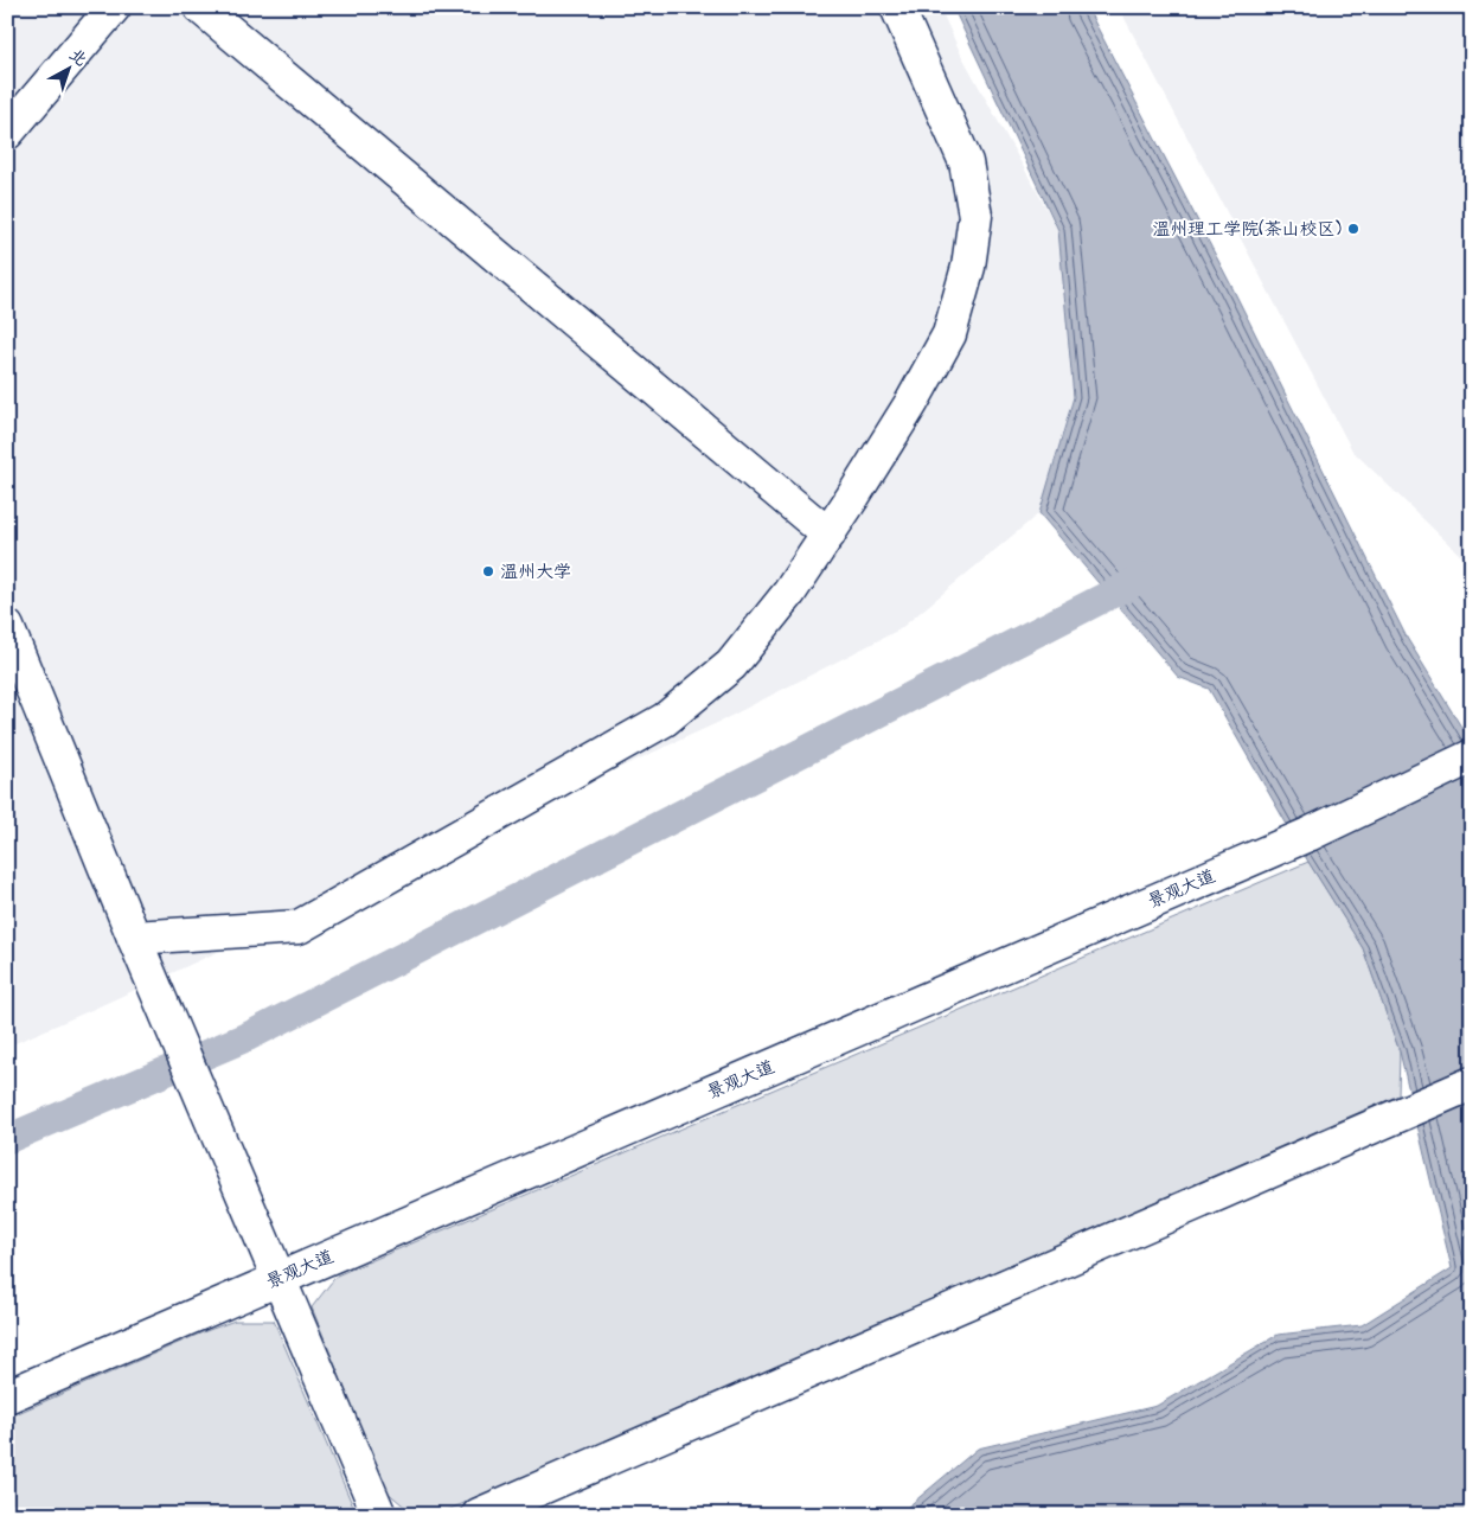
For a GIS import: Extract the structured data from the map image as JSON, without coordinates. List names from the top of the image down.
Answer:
{
  "streets": {
    "street": ["景观大道"]
  },
  "places": ["温州理工学院(茶山校区)", "温州大学"],
  "north": "top right"
}
